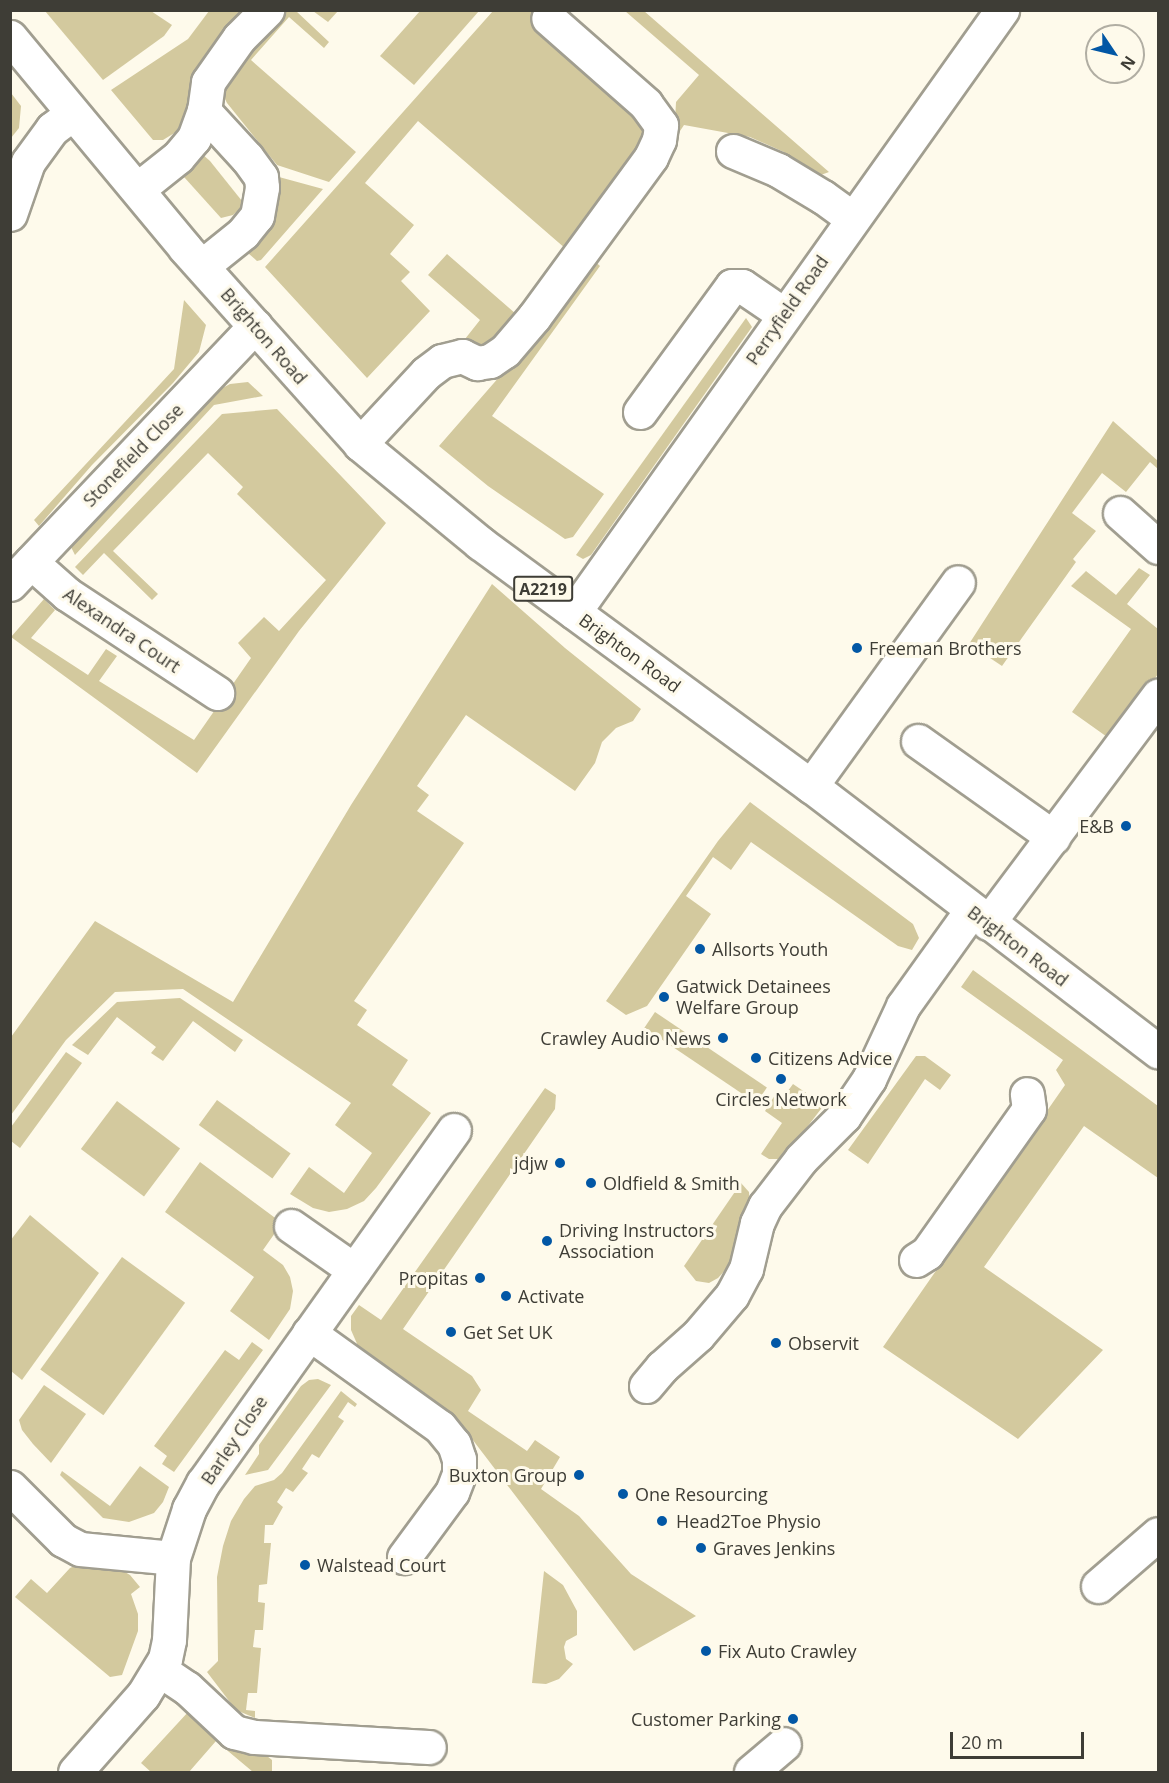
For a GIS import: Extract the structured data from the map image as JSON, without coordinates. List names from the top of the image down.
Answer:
{
  "streets": {
    "street": [
      "Perryfield Road",
      "Brighton Road",
      "Stonefield Close",
      "A2219",
      "Alexandra Court",
      "Barley Close"
    ]
  },
  "crossings": [
    ["Perryfield Road", "Brighton Road"],
    ["Brighton Road", "Stonefield Close"],
    ["Stonefield Close", "Alexandra Court"]
  ],
  "places": [
    "Freeman Brothers",
    "E&B",
    "Allsorts Youth",
    "Gatwick Detainees Welfare Group",
    "Crawley Audio News",
    "Citizens Advice",
    "Circles Network",
    "jdjw",
    "Oldfield & Smith",
    "Driving Instructors Association",
    "Propitas",
    "Activate",
    "Get Set UK",
    "Observit",
    "Buxton Group",
    "One Resourcing",
    "Head2Toe Physio",
    "Graves Jenkins",
    "Walstead Court",
    "Fix Auto Crawley",
    "Customer Parking"
  ],
  "scale_bar": "20 m",
  "north": "bottom right"
}
